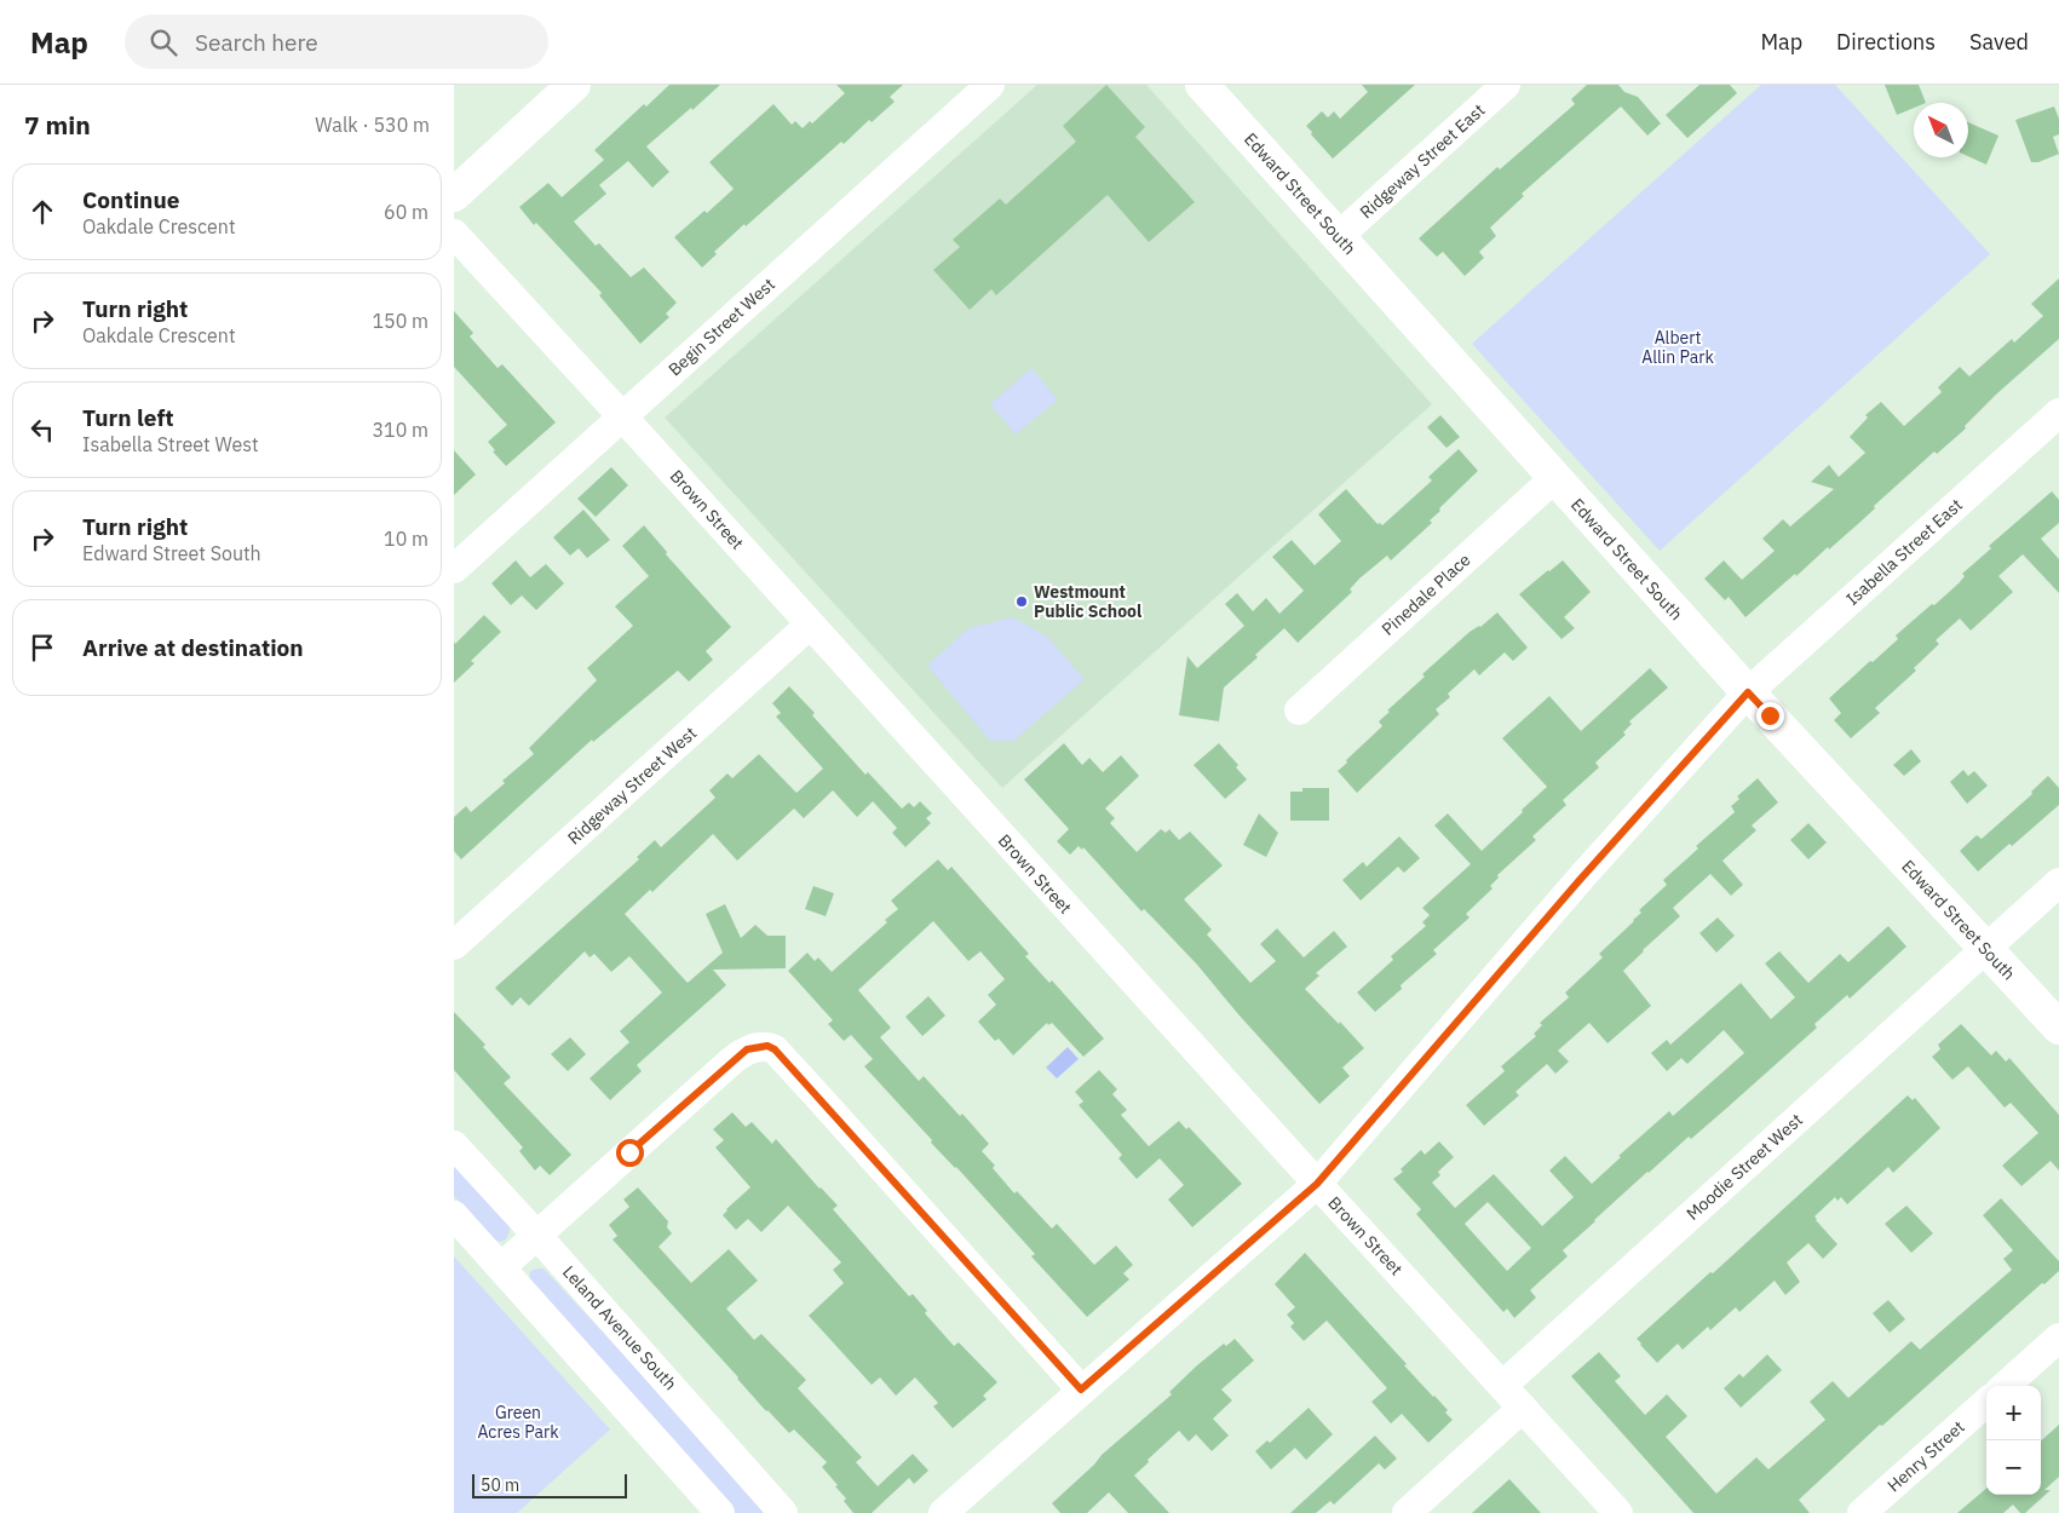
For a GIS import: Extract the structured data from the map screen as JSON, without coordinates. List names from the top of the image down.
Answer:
{
  "streets": {
    "main road": ["Edward Street South"],
    "street": [
      "Ridgeway Street East",
      "Begin Street West",
      "Brown Street",
      "Isabella Street East",
      "Pinedale Place",
      "Ridgeway Street West",
      "Moodie Street West",
      "Leland Avenue South",
      "Henry Street"
    ]
  },
  "crossings": [
    ["Ridgeway Street East", "Edward Street South"],
    ["Edward Street South", "Isabella Street East"],
    ["Edward Street South", "Pinedale Place"],
    ["Edward Street South", "Moodie Street West"],
    ["Begin Street West", "Brown Street"],
    ["Brown Street", "Isabella Street East"],
    ["Brown Street", "Ridgeway Street West"],
    ["Brown Street", "Moodie Street West"]
  ],
  "parks": ["Albert Allin Park", "Green Acres Park"],
  "places": ["Westmount Public School"],
  "scale_bar": "50 m",
  "north": "top left",
  "page": {
    "header": "Map",
    "search": "Search here",
    "nav": ["Map", "Directions", "Saved"],
    "heading": ["7 min", "Walk · 530 m"],
    "list": [
      ["Continue", "Oakdale Crescent", "60 m"],
      ["Turn right", "Oakdale Crescent", "150 m"],
      ["Turn left", "Isabella Street West", "310 m"],
      ["Turn right", "Edward Street South", "10 m"],
      "Arrive at destination"
    ],
    "map_buttons": ["+", "−"],
    "scale": "50 m"
  }
}
